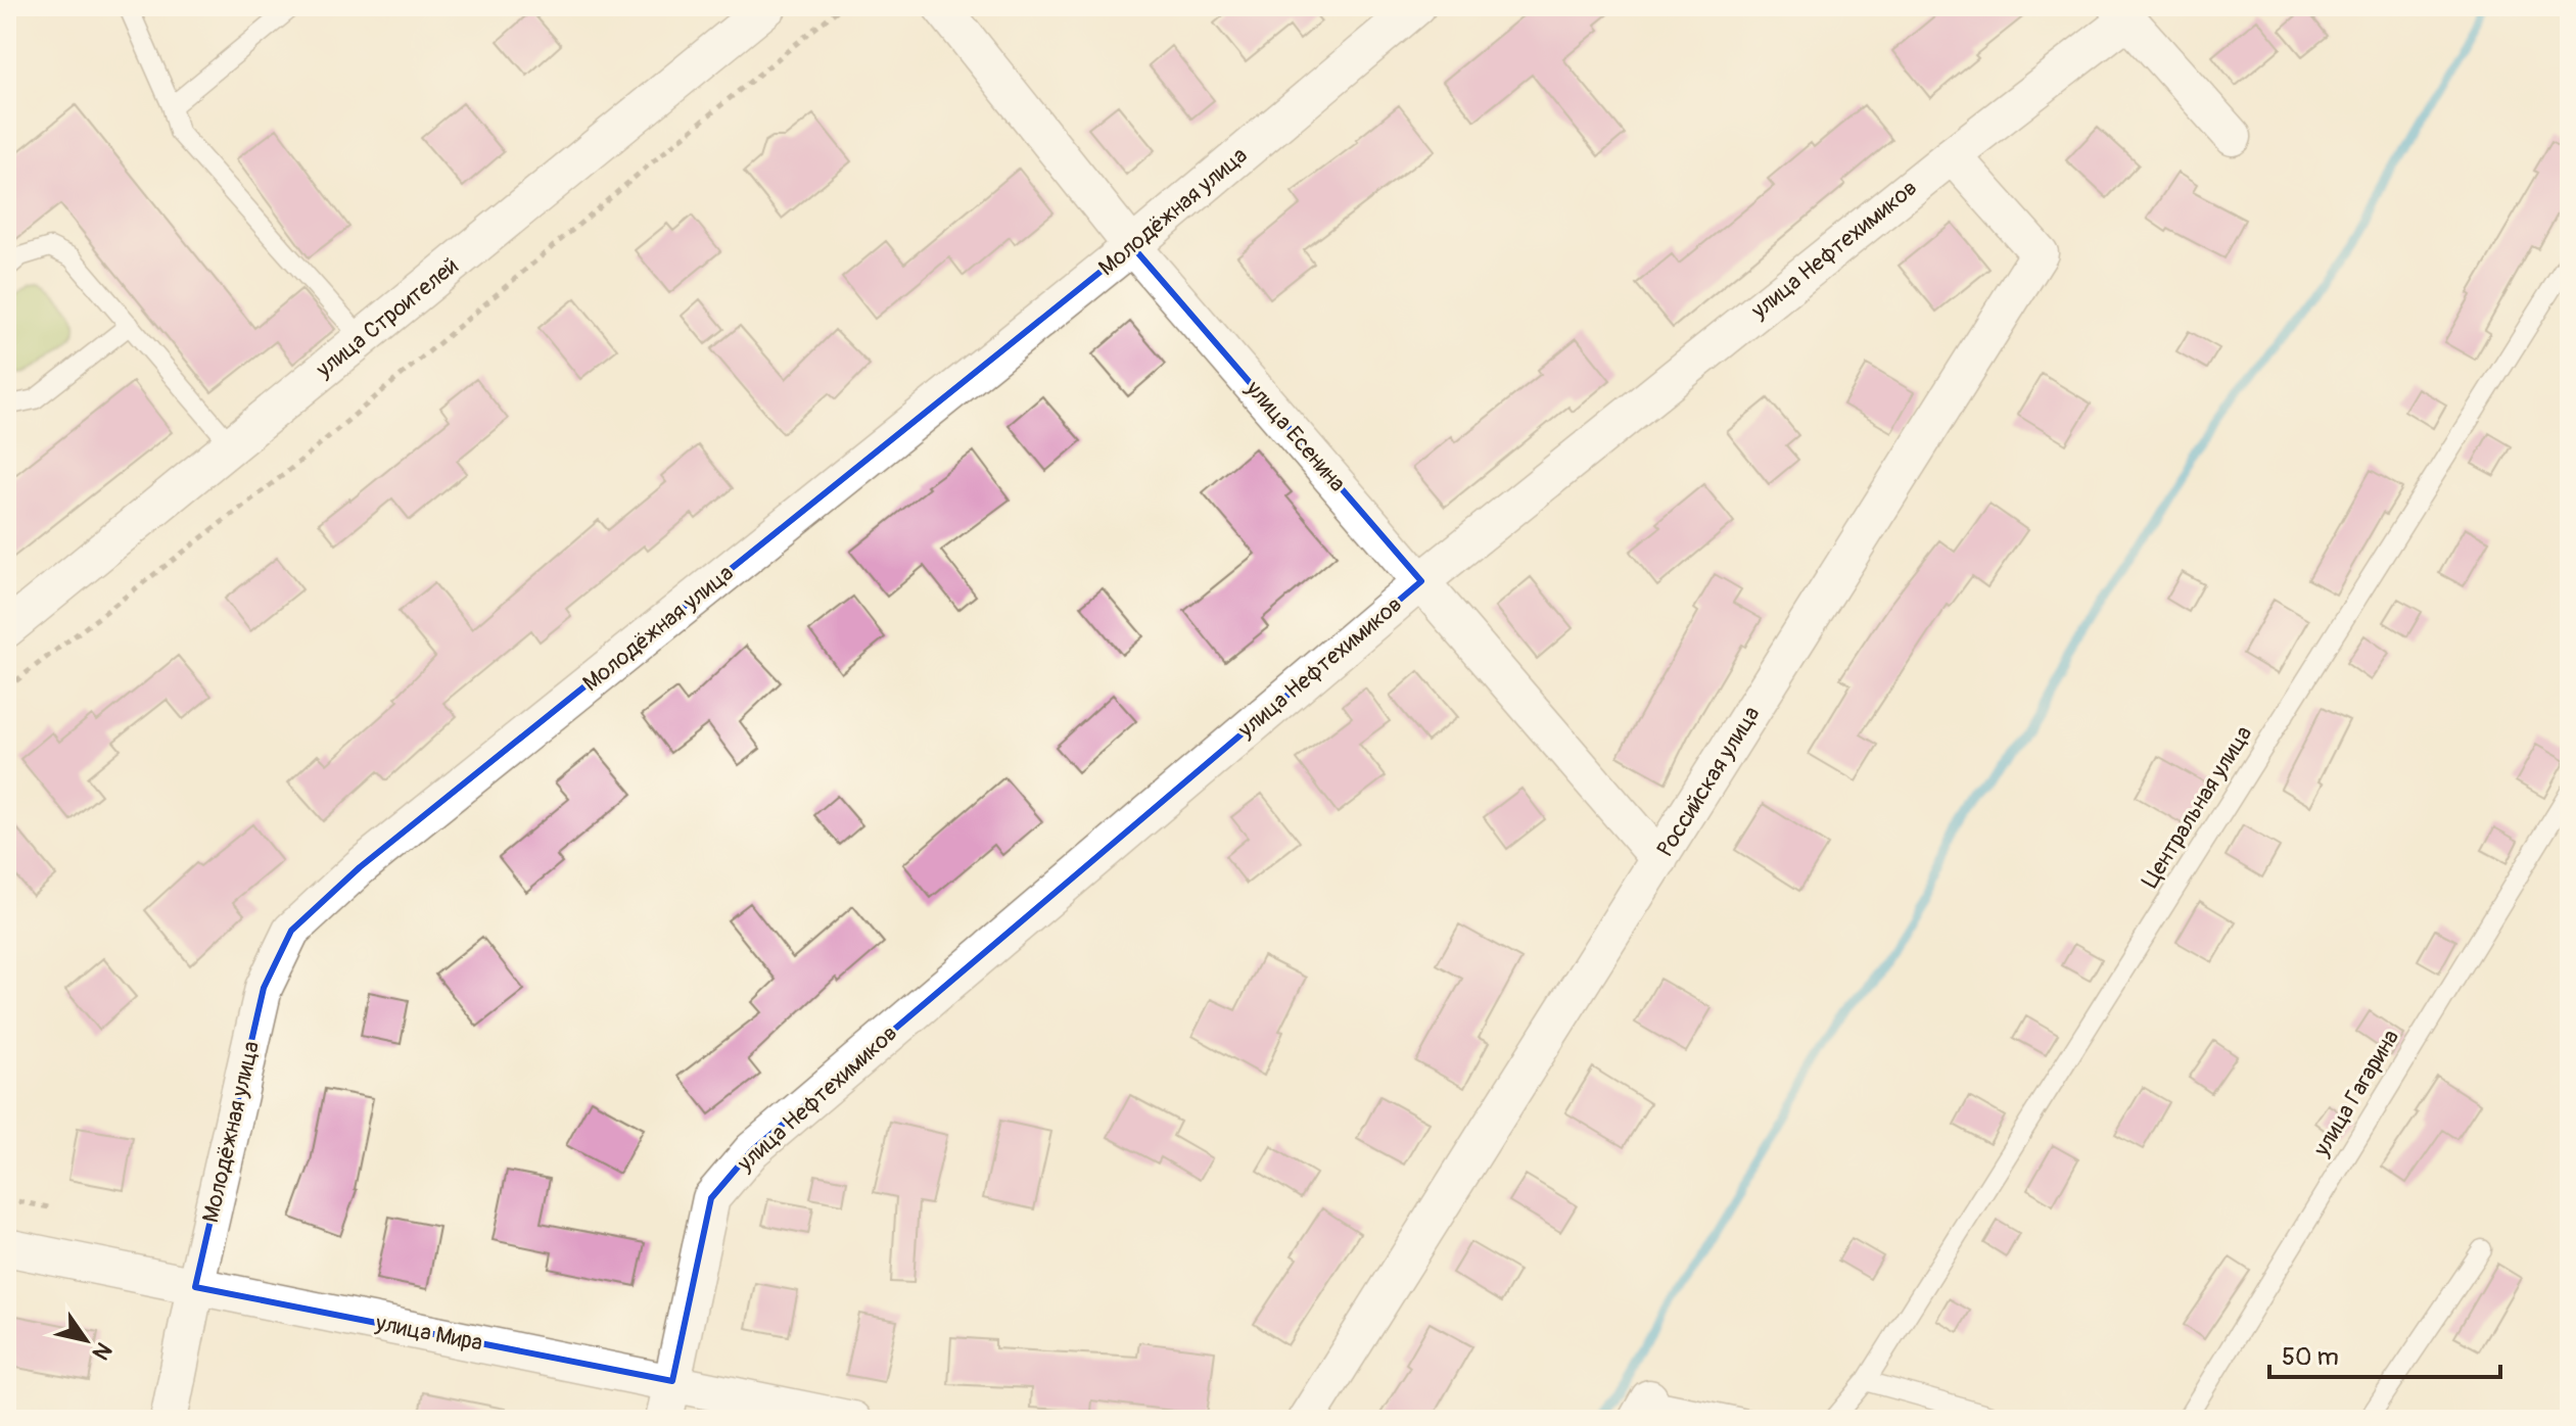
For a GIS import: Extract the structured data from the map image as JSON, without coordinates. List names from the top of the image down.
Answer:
{
  "streets": {
    "street": [
      "Молодёжная улица",
      "улица Нефтехимиков",
      "улица Строителей",
      "улица Есенина",
      "Российская улица",
      "улица Мира"
    ],
    "lane": ["Центральная улица", "улица Гагарина"]
  },
  "crossings": [
    ["Молодёжная улица", "улица Есенина"],
    ["Молодёжная улица", "улица Мира"],
    ["улица Нефтехимиков", "улица Есенина"],
    ["улица Нефтехимиков", "Российская улица"],
    ["улица Нефтехимиков", "улица Мира"],
    ["улица Есенина", "Российская улица"]
  ],
  "scale_bar": "50 m",
  "north": "bottom right"
}
